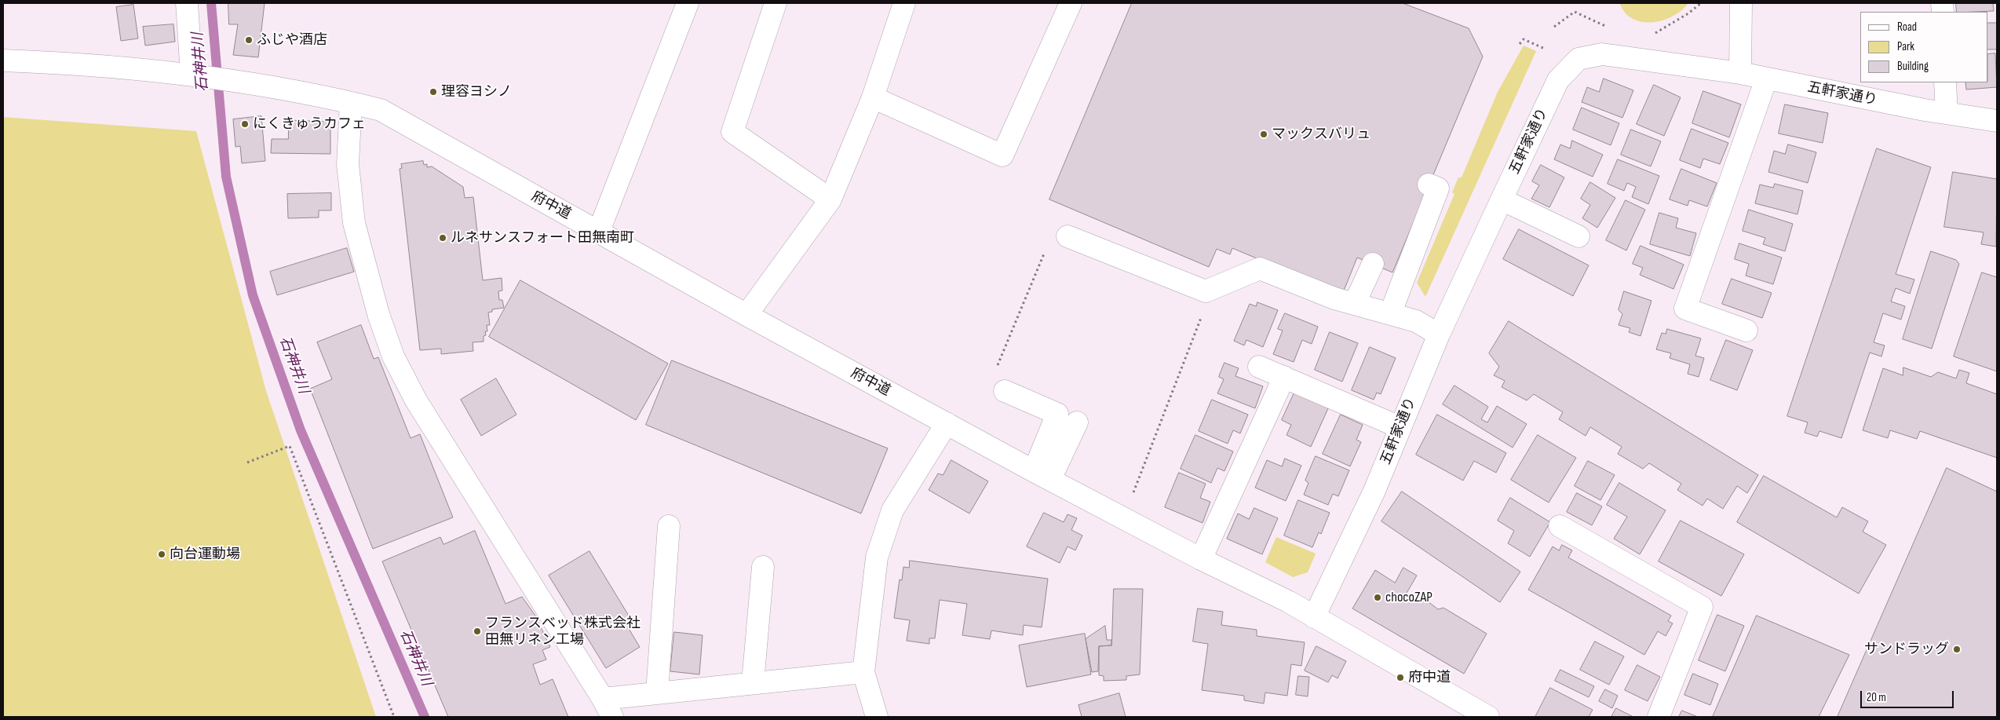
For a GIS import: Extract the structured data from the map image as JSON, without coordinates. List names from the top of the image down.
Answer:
{
  "streets": {
    "street": ["五軒家通り", "府中道"]
  },
  "crossings": [
    ["五軒家通り", "府中道"]
  ],
  "water": ["石神井川"],
  "places": [
    "ふじや酒店",
    "理容ヨシノ",
    "にくきゅうカフェ",
    "マックスバリュ",
    "ルネサンスフォート田無南町",
    "向台運動場",
    "chocoZAP",
    "フランスベッド株式会社 田無リネン工場",
    "サンドラッグ",
    "府中道"
  ],
  "legend": ["Road", "Park", "Building"],
  "scale_bar": "20 m"
}
